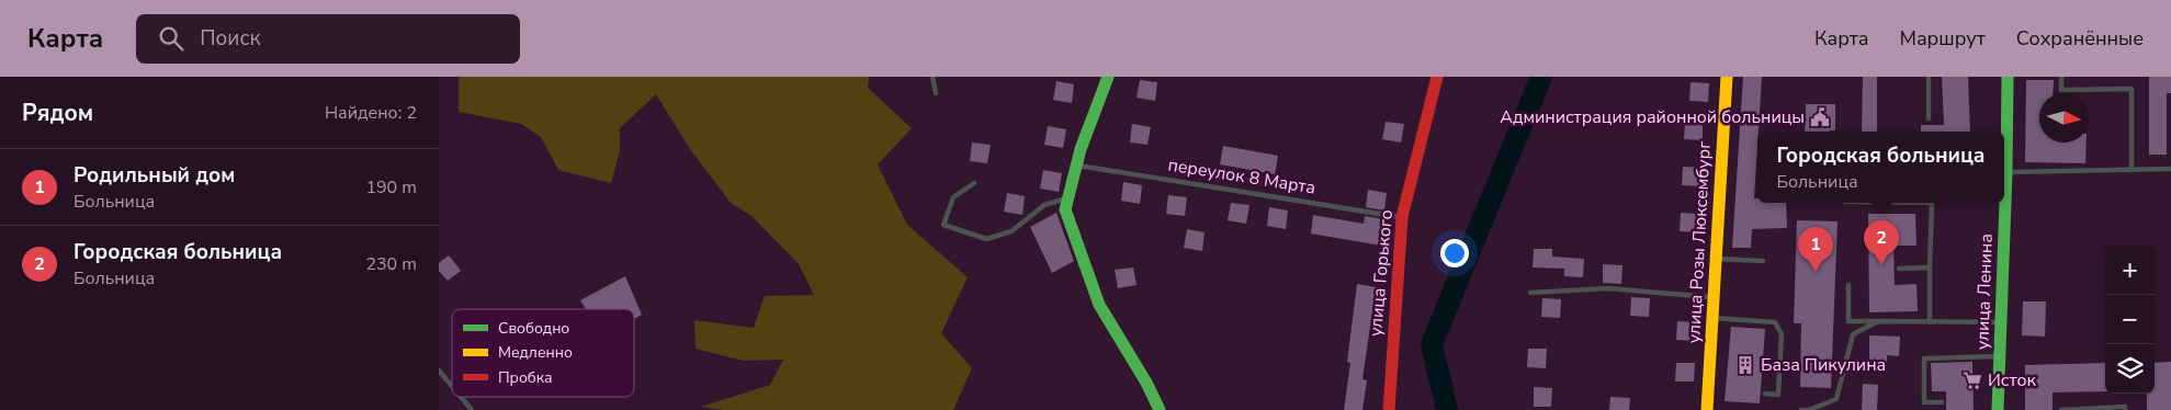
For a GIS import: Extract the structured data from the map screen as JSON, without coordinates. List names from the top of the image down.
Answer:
{
  "streets": {
    "street": ["улица Розы Люксембург", "улица Горького", "улица Ленина"],
    "lane": ["переулок 8 Марта"]
  },
  "crossings": [
    ["переулок 8 Марта", "улица Горького"]
  ],
  "places": {
    "public building": ["Администрация районной больницы"],
    "building": ["База Пикулина"],
    "supermarket": ["Исток"]
  },
  "legend": ["Свободно", "Медленно", "Пробка"],
  "north": "right",
  "page": {
    "header": "Карта",
    "search": "Поиск",
    "nav": ["Карта", "Маршрут", "Сохранённые"],
    "heading": ["Рядом", "Найдено: 2"],
    "popup": ["Городская больница", "Больница"],
    "list": [
      {
        "mark": "1",
        "name": "Родильный дом",
        "note": "Больница",
        "value": "190 m"
      },
      {
        "mark": "2",
        "name": "Городская больница",
        "note": "Больница",
        "value": "230 m"
      }
    ],
    "pins": ["2", "1"],
    "map_buttons": ["+", "−"]
  }
}
